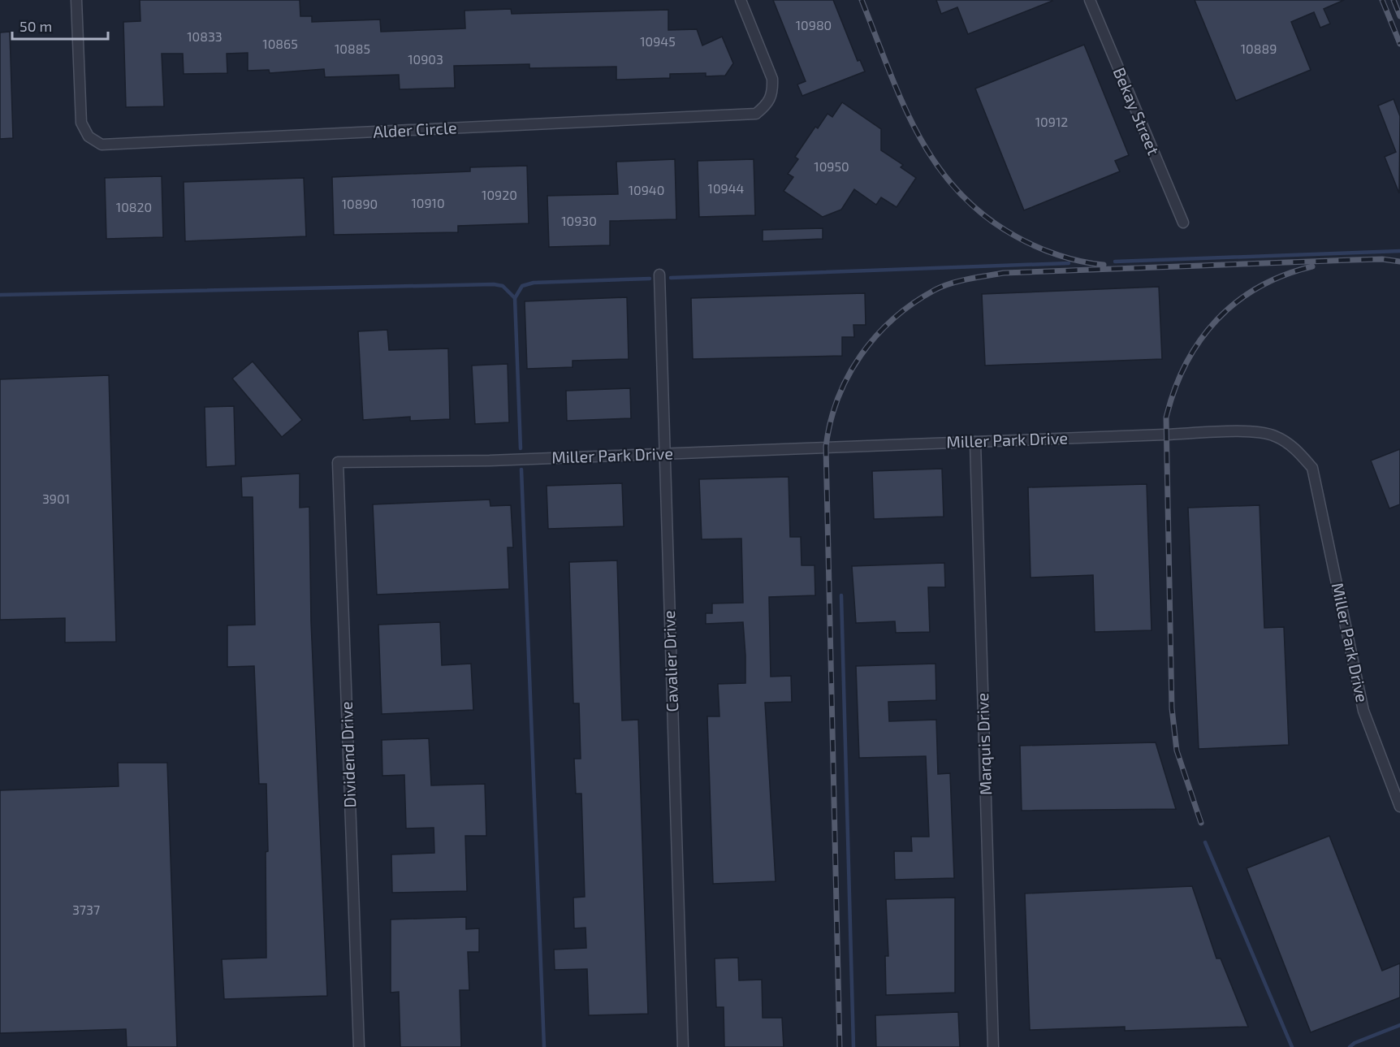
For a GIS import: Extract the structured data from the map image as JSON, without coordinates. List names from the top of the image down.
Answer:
{
  "streets": {
    "street": [
      "Bekay Street",
      "Alder Circle",
      "Miller Park Drive",
      "Cavalier Drive",
      "Marquis Drive",
      "Dividend Drive"
    ]
  },
  "crossings": [
    ["Miller Park Drive", "Cavalier Drive"],
    ["Miller Park Drive", "Marquis Drive"],
    ["Miller Park Drive", "Dividend Drive"]
  ],
  "house_numbers": [
    "10980",
    "10833",
    "10945",
    "10865",
    "10885",
    "10889",
    "10903",
    "10912",
    "10950",
    "10944",
    "10940",
    "10920",
    "10910",
    "10890",
    "10820",
    "10930",
    "3901",
    "3737"
  ],
  "scale_bar": "50 m"
}
